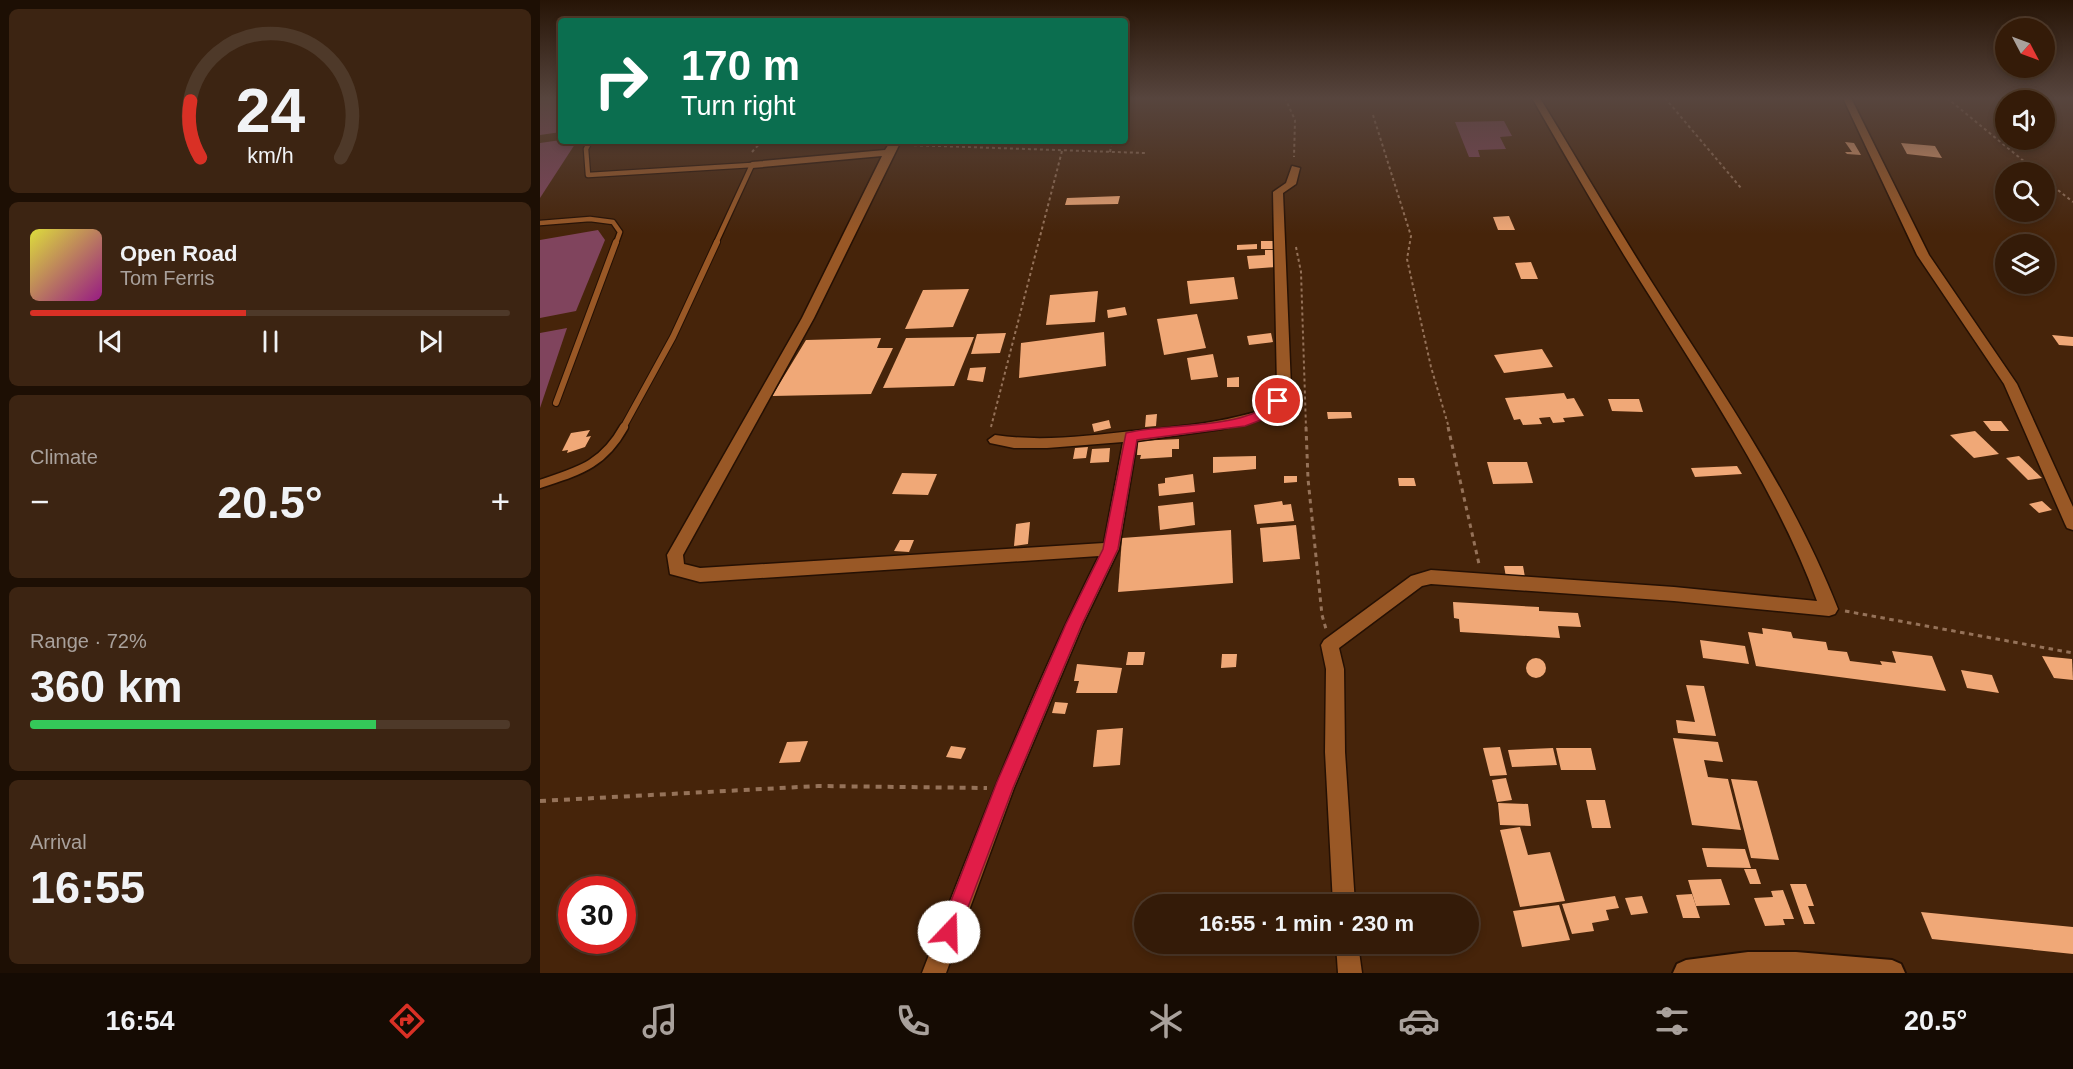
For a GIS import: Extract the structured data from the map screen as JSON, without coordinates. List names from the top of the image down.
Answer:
{
  "north": "bottom right",
  "page": {
    "turn": ["170 m", "Turn right"],
    "song": ["Open Road", "Tom Ferris"],
    "tile": [
      "Climate",
      ["Range · 72%", "360 km"],
      ["Arrival", "16:55"]
    ],
    "heat": ["−", "20.5°", "+"],
    "limit": "30",
    "trip": "16:55 · 1 min · 230 m",
    "tabs": ["16:54", "20.5°"],
    "gauge": ["24", "km/h"]
  }
}
